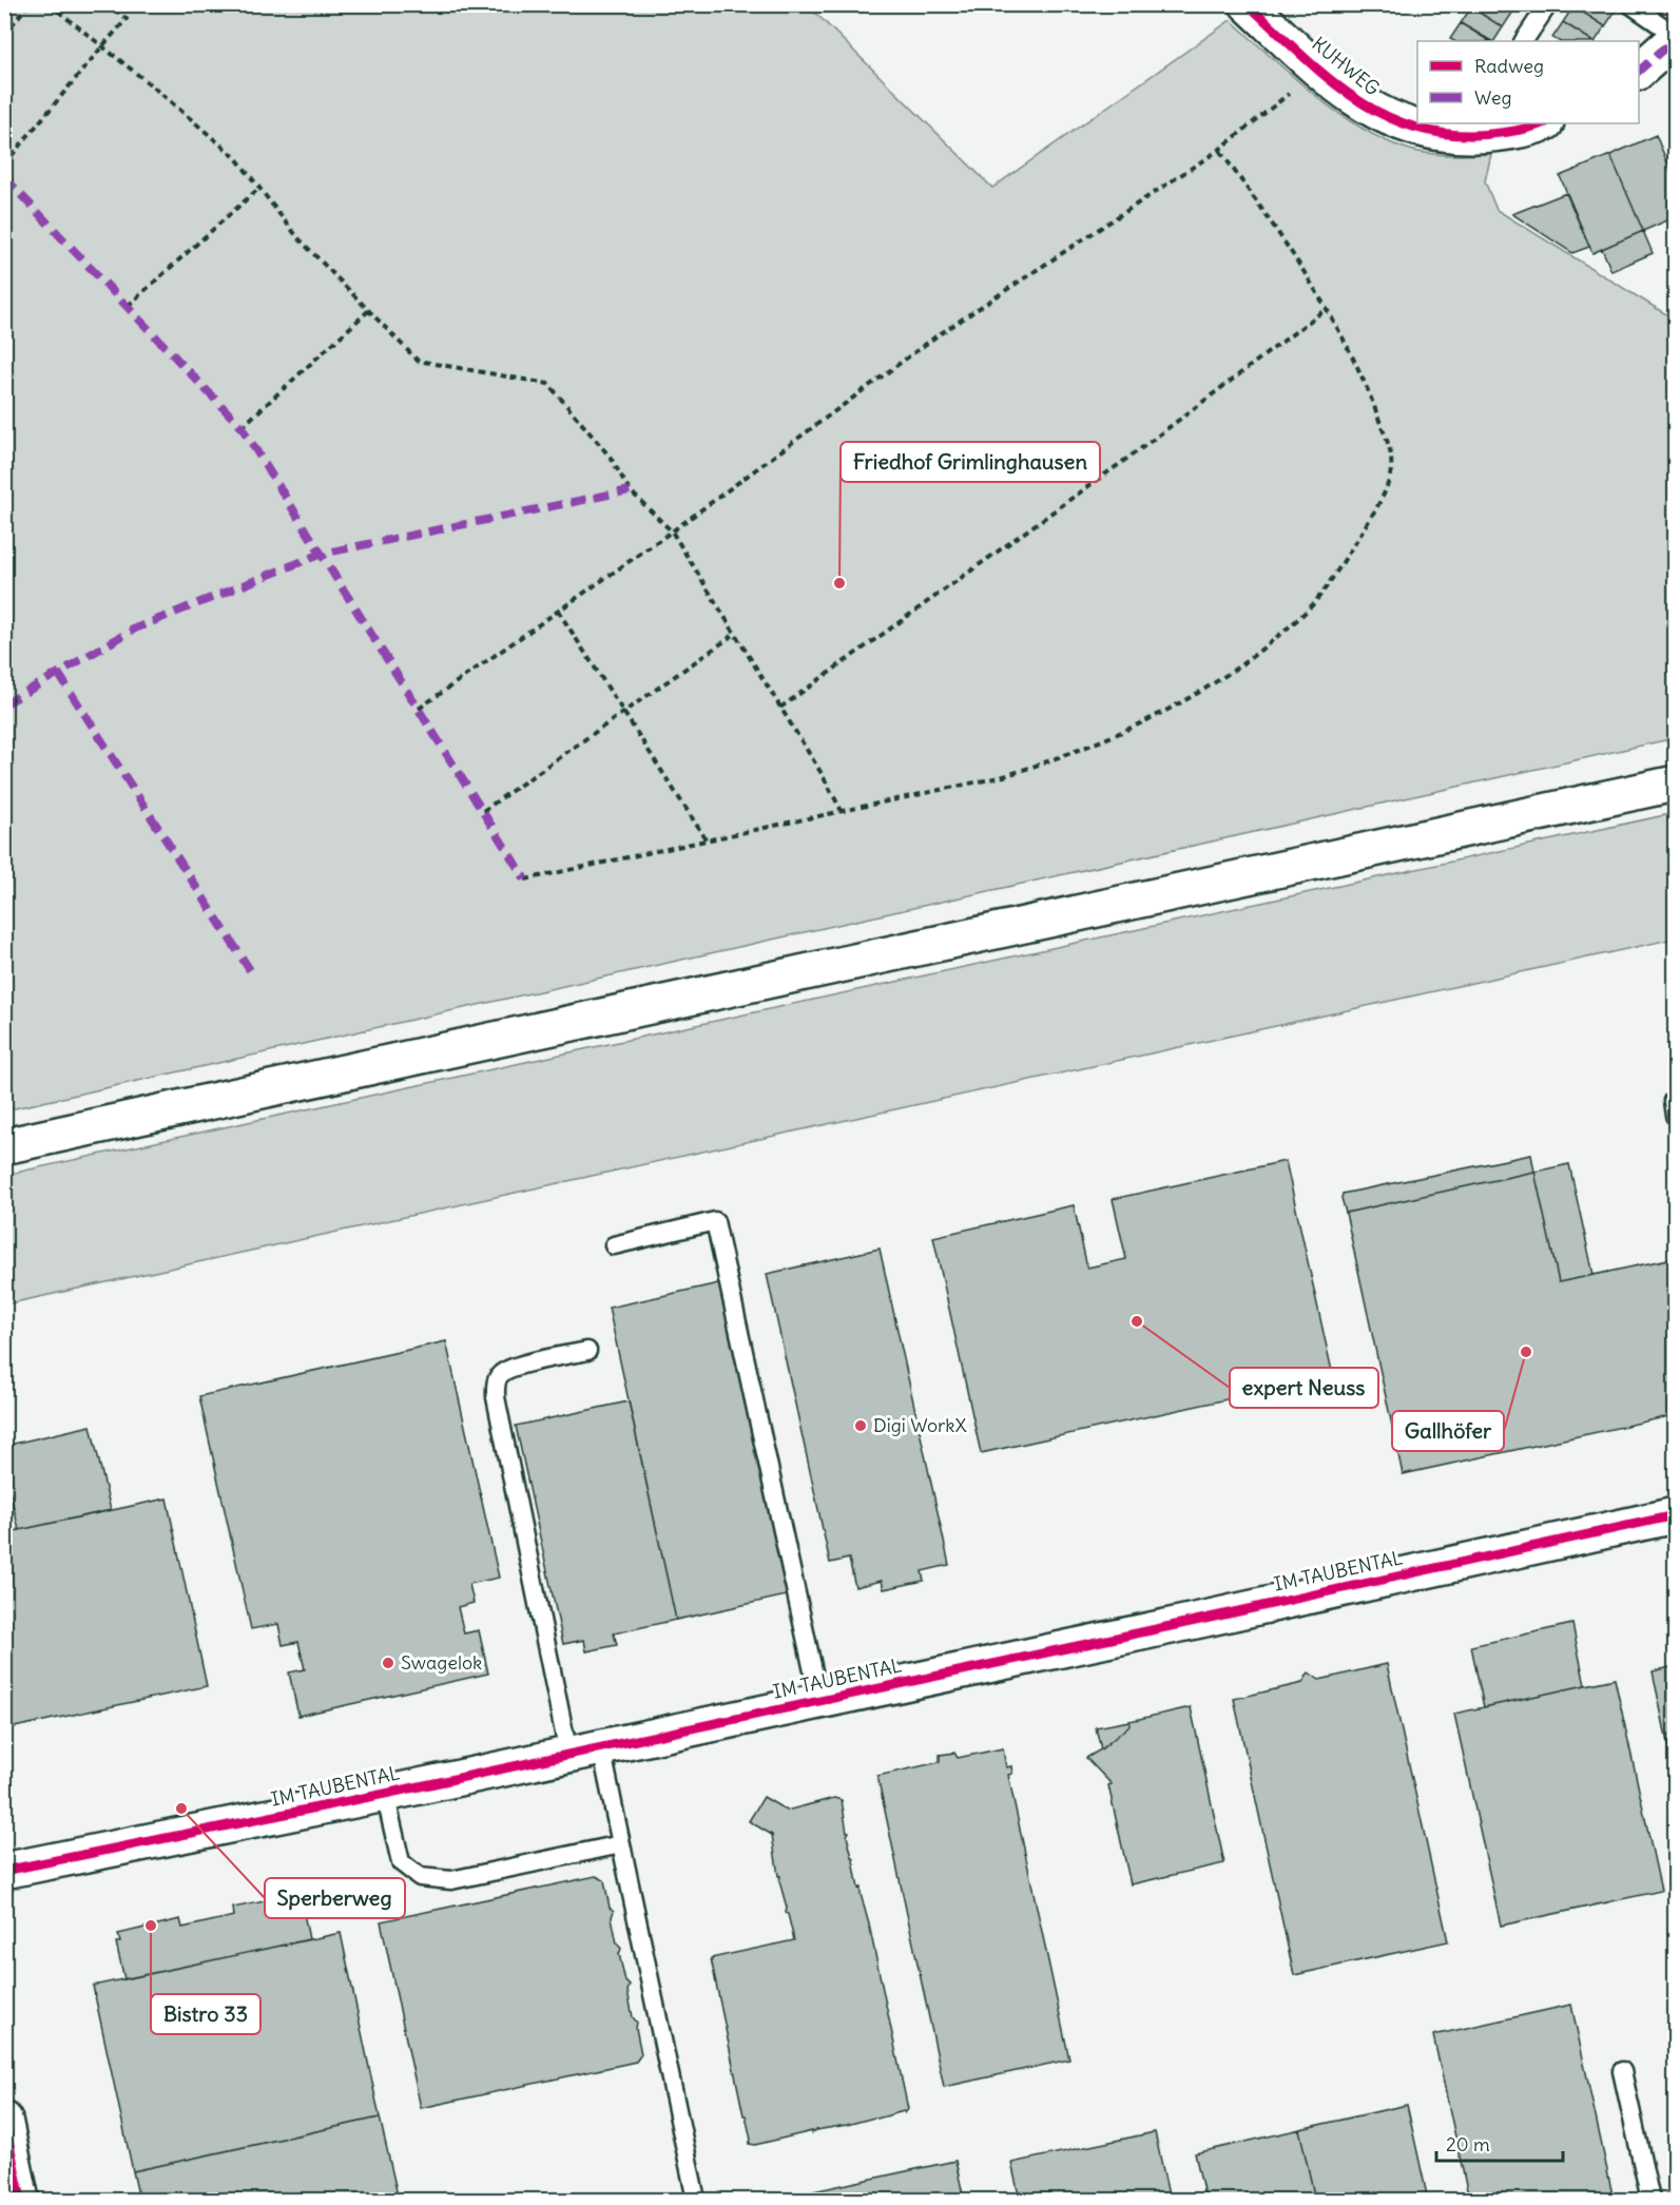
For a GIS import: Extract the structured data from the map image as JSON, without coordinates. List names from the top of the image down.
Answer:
{
  "streets": {
    "street": ["KUHWEG", "IM TAUBENTAL"]
  },
  "places": [
    "Friedhof Grimlinghausen",
    "expert Neuss",
    "Gallhöfer",
    "Digi WorkX",
    "Swagelok",
    "Sperberweg",
    "Bistro 33"
  ],
  "legend": ["Radweg", "Weg"],
  "scale_bar": "20 m"
}
